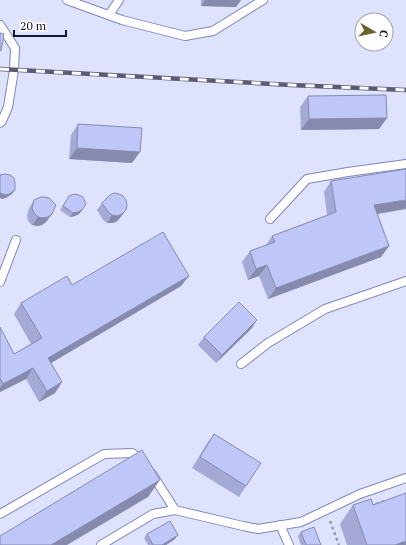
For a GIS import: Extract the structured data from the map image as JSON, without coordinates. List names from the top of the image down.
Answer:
{
  "scale_bar": "20 m",
  "north": "right"
}
